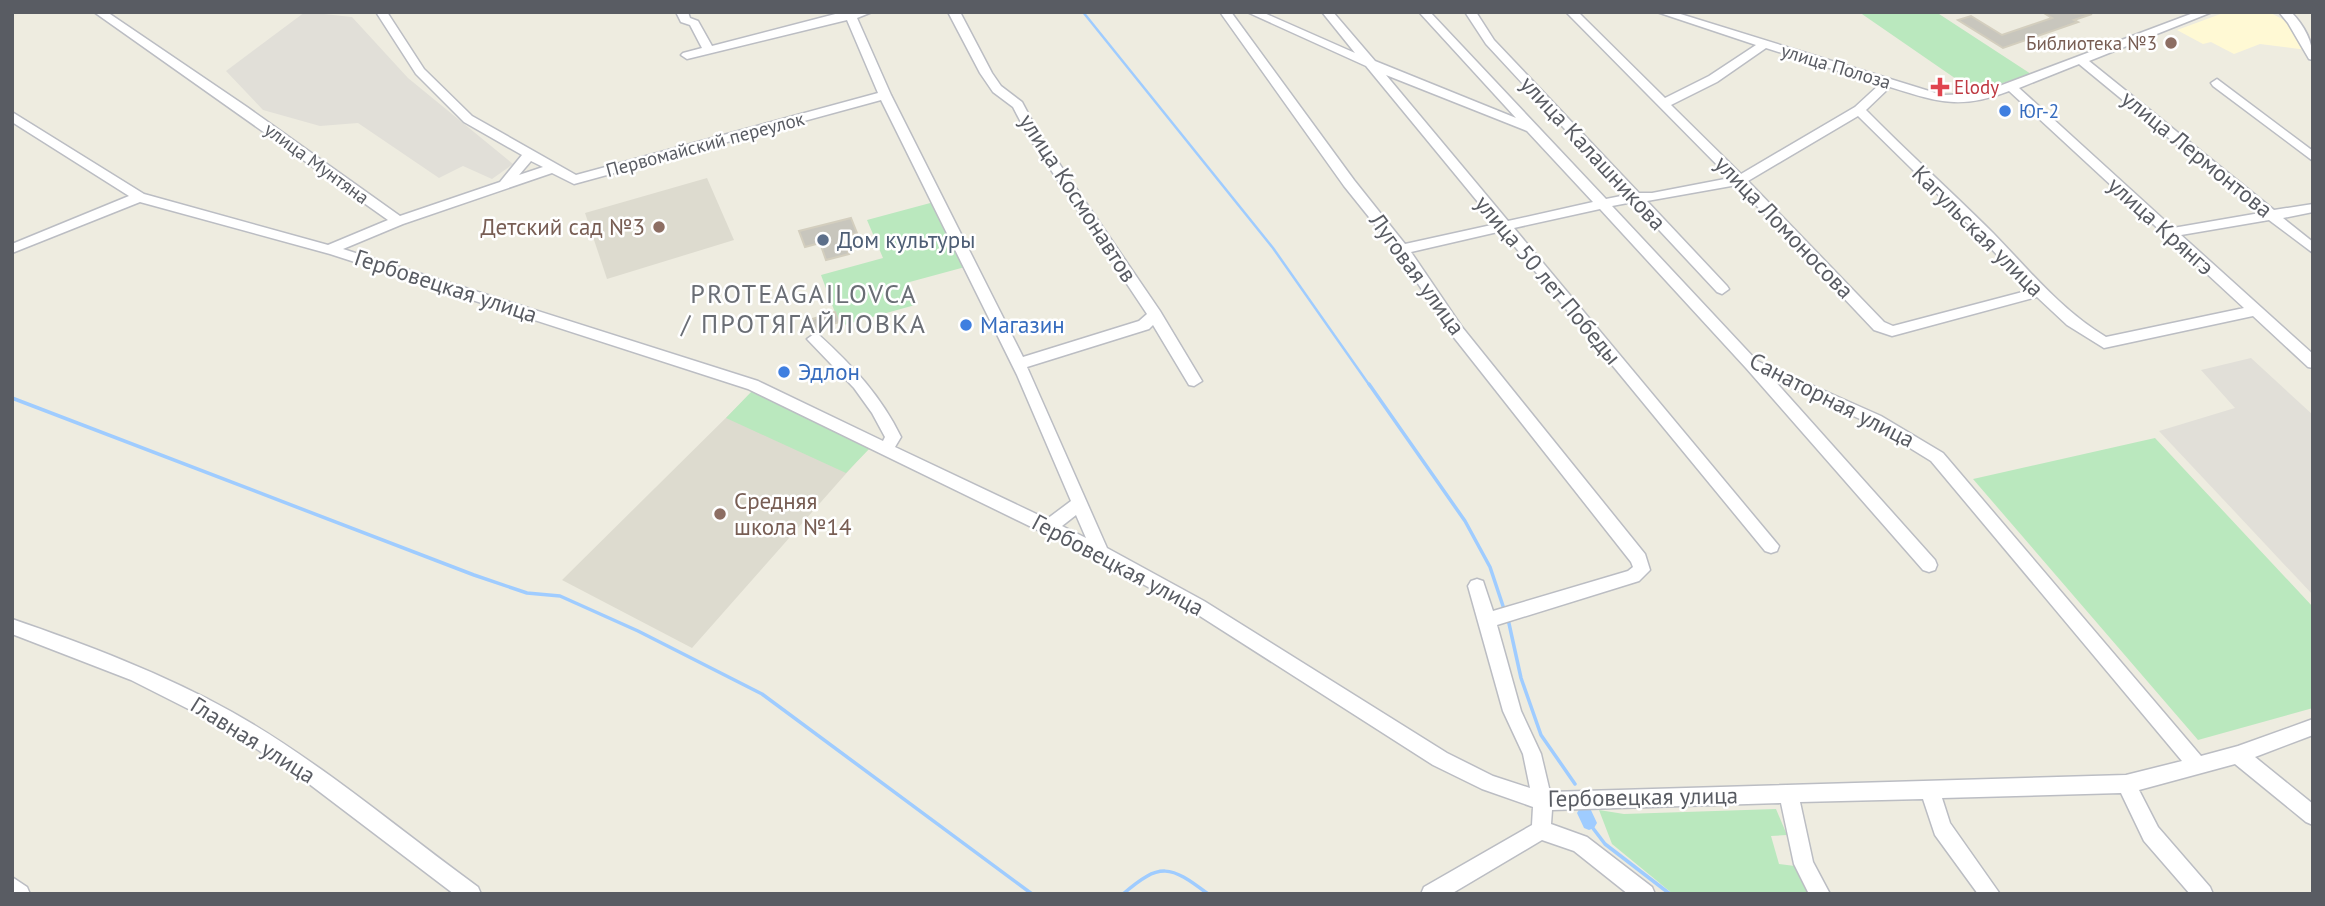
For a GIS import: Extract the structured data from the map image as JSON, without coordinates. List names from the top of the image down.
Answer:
{
  "streets": {
    "street": [
      "улица Полоза",
      "Первомайский переулок",
      "улица Калашникова",
      "улица Лермонтова",
      "улица Мунтяна",
      "улица Космонавтов",
      "улица Крянгэ",
      "улица Ломоносова",
      "Кагульская улица",
      "Луговая улица",
      "улица 50 лет Победы",
      "Гербовецкая улица",
      "Санаторная улица",
      "Главная улица"
    ]
  },
  "crossings": [
    ["улица Полоза", "улица Лермонтова"],
    ["улица Полоза", "улица Крянгэ"],
    ["улица Крянгэ", "Кагульская улица"],
    ["улица Ломоносова", "Кагульская улица"],
    ["Гербовецкая улица", "Санаторная улица"]
  ],
  "districts": ["PROTEAGAILOVCA / ПРОТЯГАЙЛОВКА"],
  "places": {
    "other": [
      "Библиотека №3",
      "Юг-2",
      "Детский сад №3",
      "Дом культуры",
      "Магазин",
      "Эдлон",
      "Средняя школа №14"
    ],
    "health": ["Elody"]
  }
}
